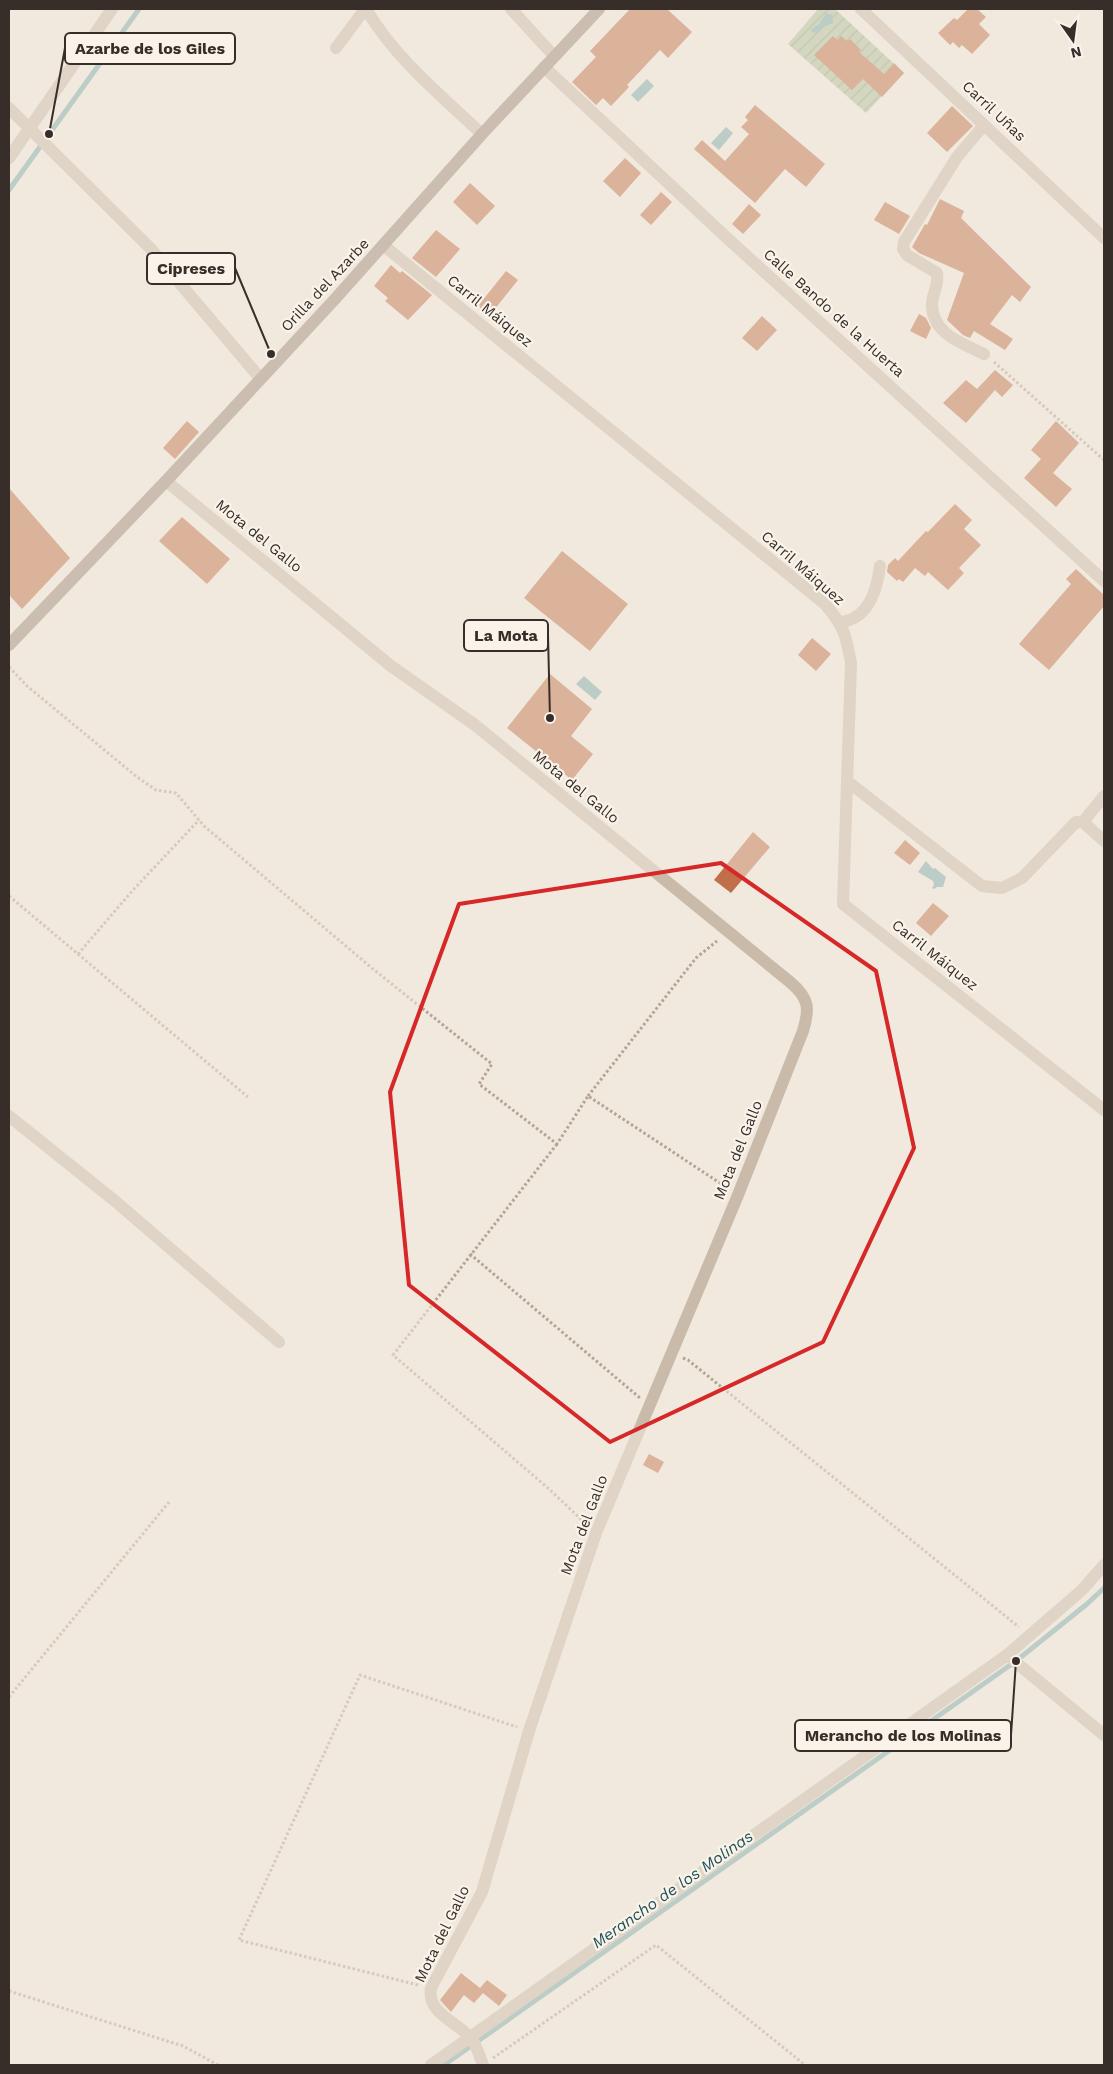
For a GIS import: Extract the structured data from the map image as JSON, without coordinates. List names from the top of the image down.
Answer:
{
  "streets": {
    "main road": ["Orilla del Azarbe"],
    "street": [
      "Carril Uñas",
      "Carril Máiquez",
      "Calle Bando de la Huerta",
      "Mota del Gallo"
    ]
  },
  "crossings": [
    ["Orilla del Azarbe", "Carril Máiquez"],
    ["Orilla del Azarbe", "Calle Bando de la Huerta"],
    ["Orilla del Azarbe", "Mota del Gallo"]
  ],
  "water": ["Merancho de los Molinas"],
  "places": [
    "Azarbe de los Giles",
    "Cipreses",
    "La Mota",
    "Merancho de los Molinas"
  ],
  "north": "bottom"
}
